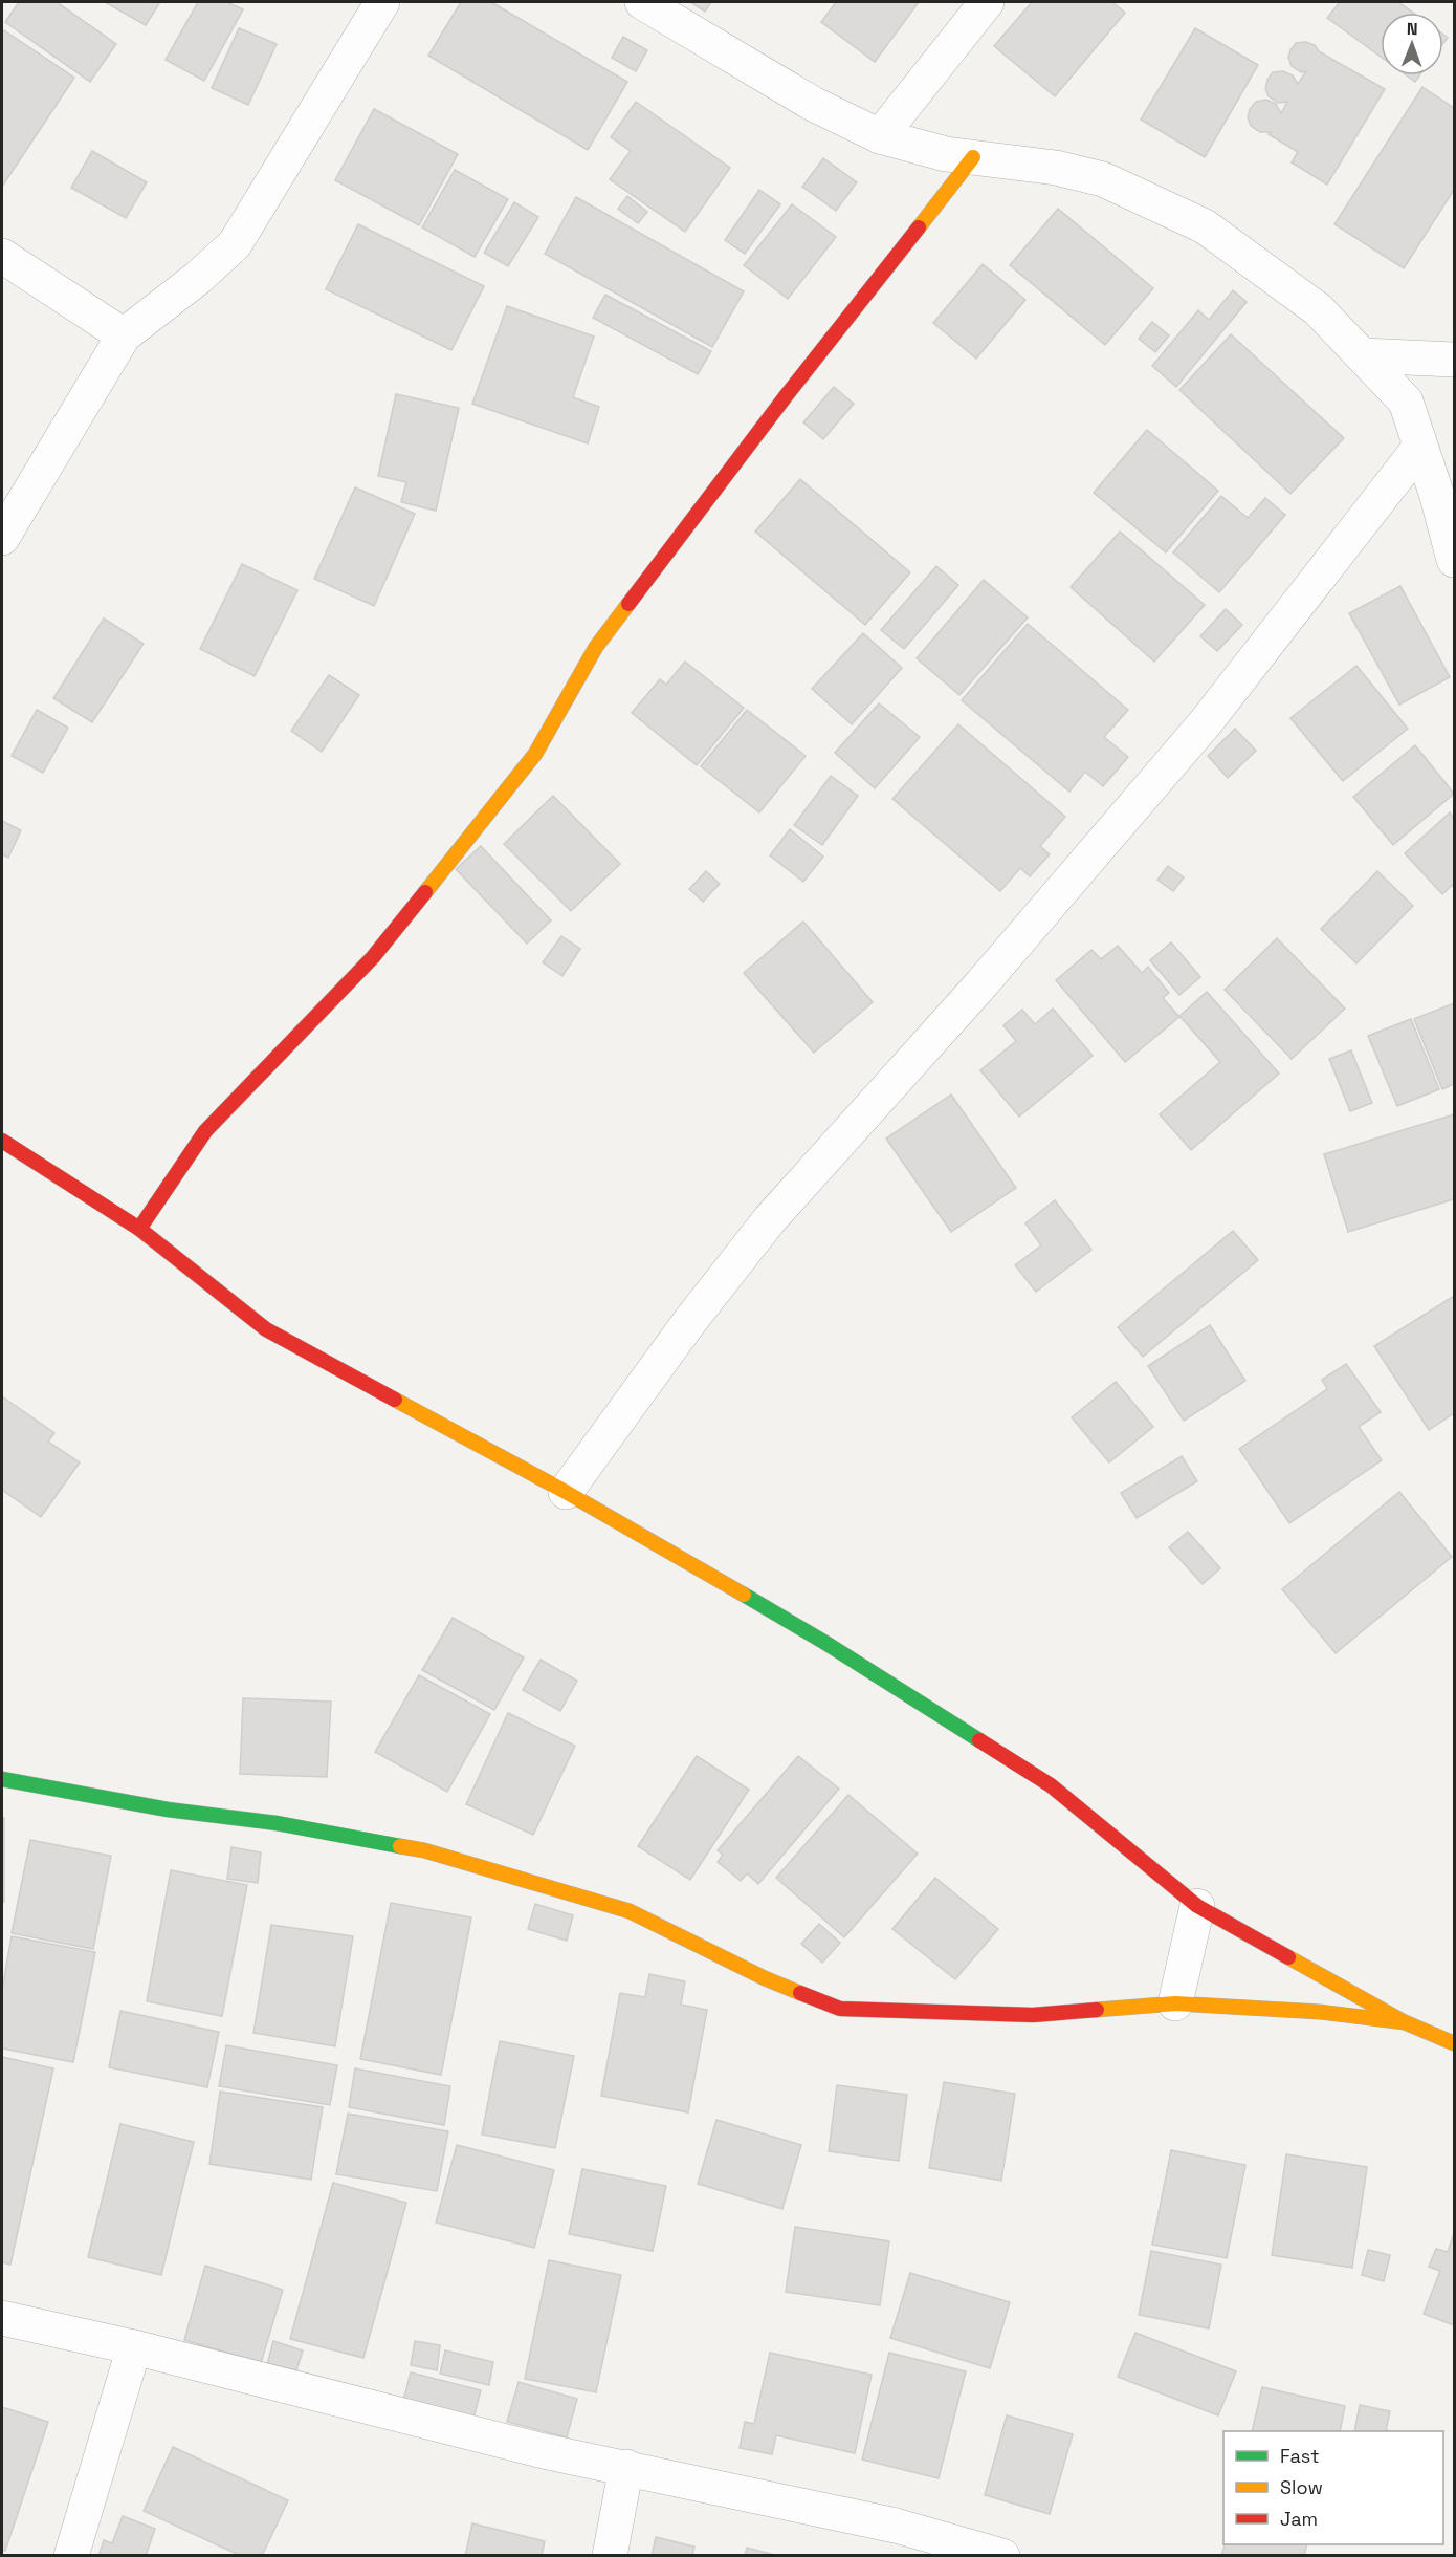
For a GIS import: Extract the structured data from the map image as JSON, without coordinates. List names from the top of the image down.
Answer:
{
  "legend": ["Fast", "Slow", "Jam"],
  "north": "top"
}
